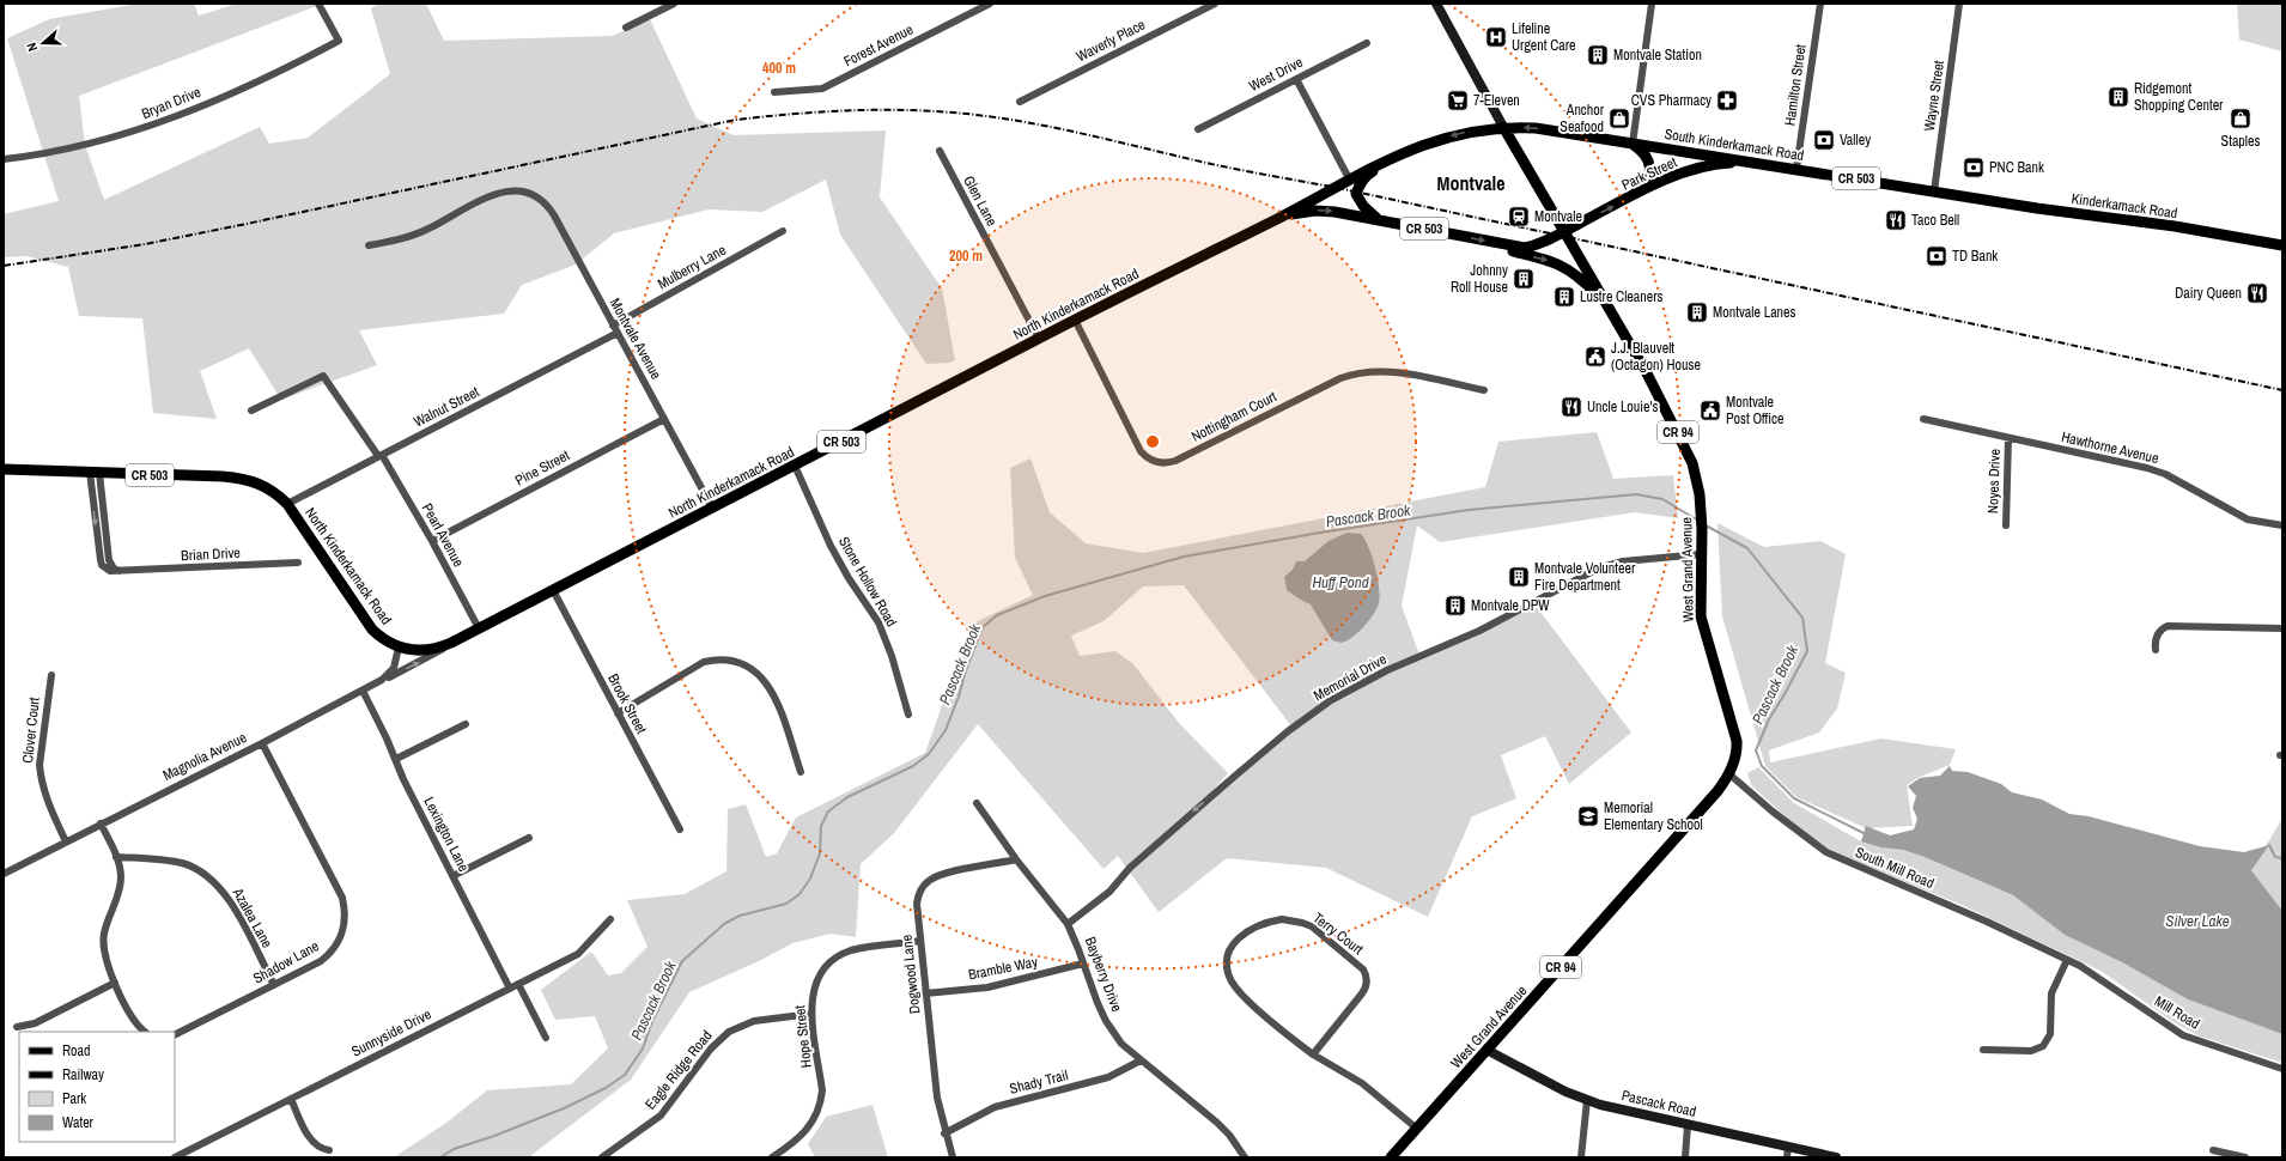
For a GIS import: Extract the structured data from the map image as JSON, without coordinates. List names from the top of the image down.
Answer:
{
  "streets": {
    "main road": [
      "South Kinderkamack Road",
      "Park Street",
      "CR 503",
      "Kinderkamack Road",
      "North Kinderkamack Road",
      "CR 94",
      "West Grand Avenue"
    ],
    "street": [
      "Waverly Place",
      "Forest Avenue",
      "West Drive",
      "Hamilton Street",
      "Wayne Street",
      "Bryan Drive",
      "Glen Lane",
      "Mulberry Lane",
      "Montvale Avenue",
      "Walnut Street",
      "Nottingham Court",
      "Hawthorne Avenue",
      "Pine Street",
      "Noyes Drive",
      "Pearl Avenue",
      "Brian Drive",
      "Stone Hollow Road",
      "Memorial Drive",
      "Brook Street",
      "Clover Court",
      "Magnolia Avenue",
      "Lexington Lane",
      "South Mill Road",
      "Azalea Lane",
      "Terry Court",
      "Shadow Lane",
      "Bramble Way",
      "Dogwood Lane",
      "Bayberry Drive",
      "Mill Road",
      "Sunnyside Drive",
      "Hope Street",
      "Eagle Ridge Road",
      "Shady Trail",
      "Pascack Road"
    ]
  },
  "crossings": [
    ["Hamilton Street", "South Kinderkamack Road"],
    ["Wayne Street", "South Kinderkamack Road"],
    ["South Kinderkamack Road", "Park Street"],
    ["South Kinderkamack Road", "Kinderkamack Road"],
    ["South Kinderkamack Road", "North Kinderkamack Road"],
    ["South Kinderkamack Road", "CR 94"],
    ["South Kinderkamack Road", "West Grand Avenue"],
    ["Park Street", "CR 503"],
    ["Park Street", "West Grand Avenue"],
    ["CR 503", "North Kinderkamack Road"],
    ["CR 503", "West Grand Avenue"],
    ["Glen Lane", "North Kinderkamack Road"],
    ["Mulberry Lane", "Montvale Avenue"],
    ["North Kinderkamack Road", "Montvale Avenue"],
    ["North Kinderkamack Road", "Walnut Street"],
    ["North Kinderkamack Road", "Nottingham Court"],
    ["North Kinderkamack Road", "CR 94"],
    ["North Kinderkamack Road", "Pearl Avenue"],
    ["North Kinderkamack Road", "Brian Drive"],
    ["North Kinderkamack Road", "West Grand Avenue"],
    ["North Kinderkamack Road", "Stone Hollow Road"],
    ["North Kinderkamack Road", "Brook Street"],
    ["North Kinderkamack Road", "Magnolia Avenue"],
    ["Montvale Avenue", "Walnut Street"],
    ["Montvale Avenue", "Pine Street"],
    ["Walnut Street", "Pearl Avenue"],
    ["CR 94", "West Grand Avenue"],
    ["Hawthorne Avenue", "Noyes Drive"],
    ["Pine Street", "Pearl Avenue"],
    ["West Grand Avenue", "Memorial Drive"],
    ["West Grand Avenue", "South Mill Road"],
    ["West Grand Avenue", "Terry Court"],
    ["West Grand Avenue", "Pascack Road"],
    ["Memorial Drive", "Bayberry Drive"],
    ["Clover Court", "Magnolia Avenue"],
    ["Magnolia Avenue", "Lexington Lane"],
    ["Magnolia Avenue", "Shadow Lane"],
    ["Lexington Lane", "Sunnyside Drive"],
    ["South Mill Road", "Mill Road"],
    ["Azalea Lane", "Shadow Lane"],
    ["Bramble Way", "Dogwood Lane"],
    ["Bramble Way", "Bayberry Drive"],
    ["Dogwood Lane", "Bayberry Drive"],
    ["Dogwood Lane", "Hope Street"],
    ["Dogwood Lane", "Shady Trail"],
    ["Bayberry Drive", "Shady Trail"],
    ["Hope Street", "Eagle Ridge Road"]
  ],
  "one_way": ["Memorial Drive"],
  "districts": ["Montvale"],
  "water": ["Pascack Brook", "Huff Pond", "Silver Lake"],
  "places": {
    "hospital": ["Lifeline Urgent Care"],
    "building": [
      "Montvale Station",
      "Ridgemont Shopping Center",
      "Johnny Roll House",
      "Lustre Cleaners",
      "Montvale Lanes",
      "Montvale Volunteer Fire Department",
      "Montvale DPW"
    ],
    "supermarket": ["7-Eleven"],
    "pharmacy": ["CVS Pharmacy"],
    "shop": ["Anchor Seafood", "Staples"],
    "bank": ["Valley", "PNC Bank", "TD Bank"],
    "station": ["Montvale"],
    "restaurant": ["Taco Bell", "Dairy Queen", "Uncle Louie's"],
    "public building": ["J.J. Blauvelt (Octagon) House", "Montvale Post Office"],
    "school or university": ["Memorial Elementary School"]
  },
  "legend": [
    "Road",
    "Railway",
    "Park",
    "Water"
  ],
  "north": "left",
  "rings": ["400 m", "200 m"]
}
